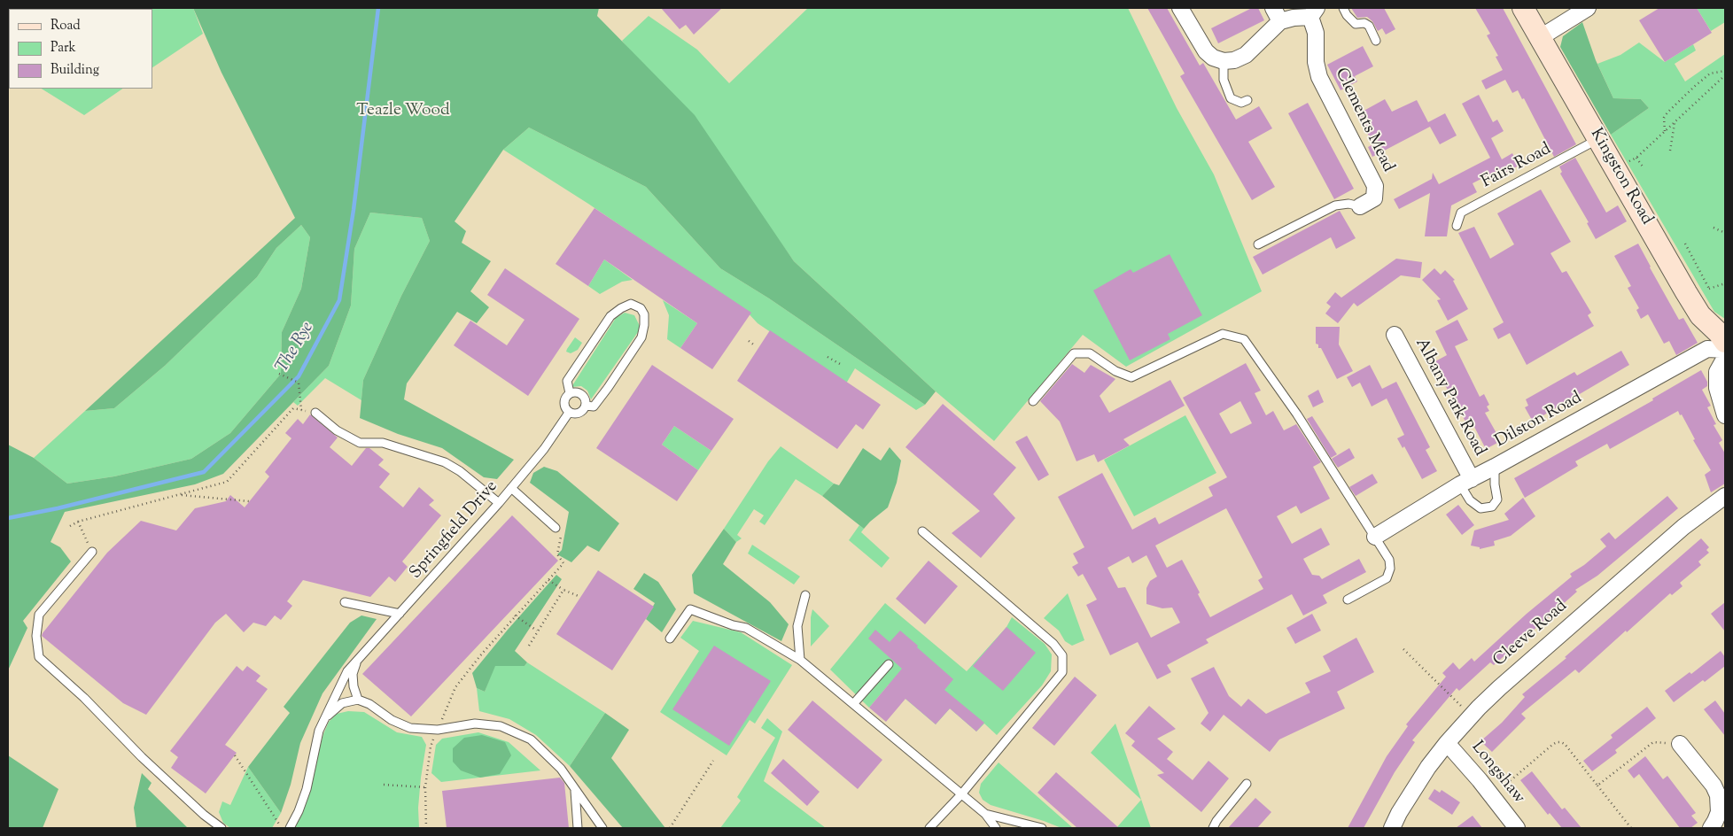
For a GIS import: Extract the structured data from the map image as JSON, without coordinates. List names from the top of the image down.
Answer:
{
  "streets": {
    "main road": ["Kingston Road"],
    "street": [
      "Clements Mead",
      "Albany Park Road",
      "Dilston Road",
      "Cleeve Road",
      "Longshaw"
    ],
    "lane": ["Fairs Road", "Springfield Drive"]
  },
  "crossings": [
    ["Fairs Road", "Kingston Road"],
    ["Albany Park Road", "Dilston Road"],
    ["Cleeve Road", "Longshaw"]
  ],
  "water": ["The Rye"],
  "parks": ["Teazle Wood"],
  "legend": ["Road", "Park", "Building"]
}
